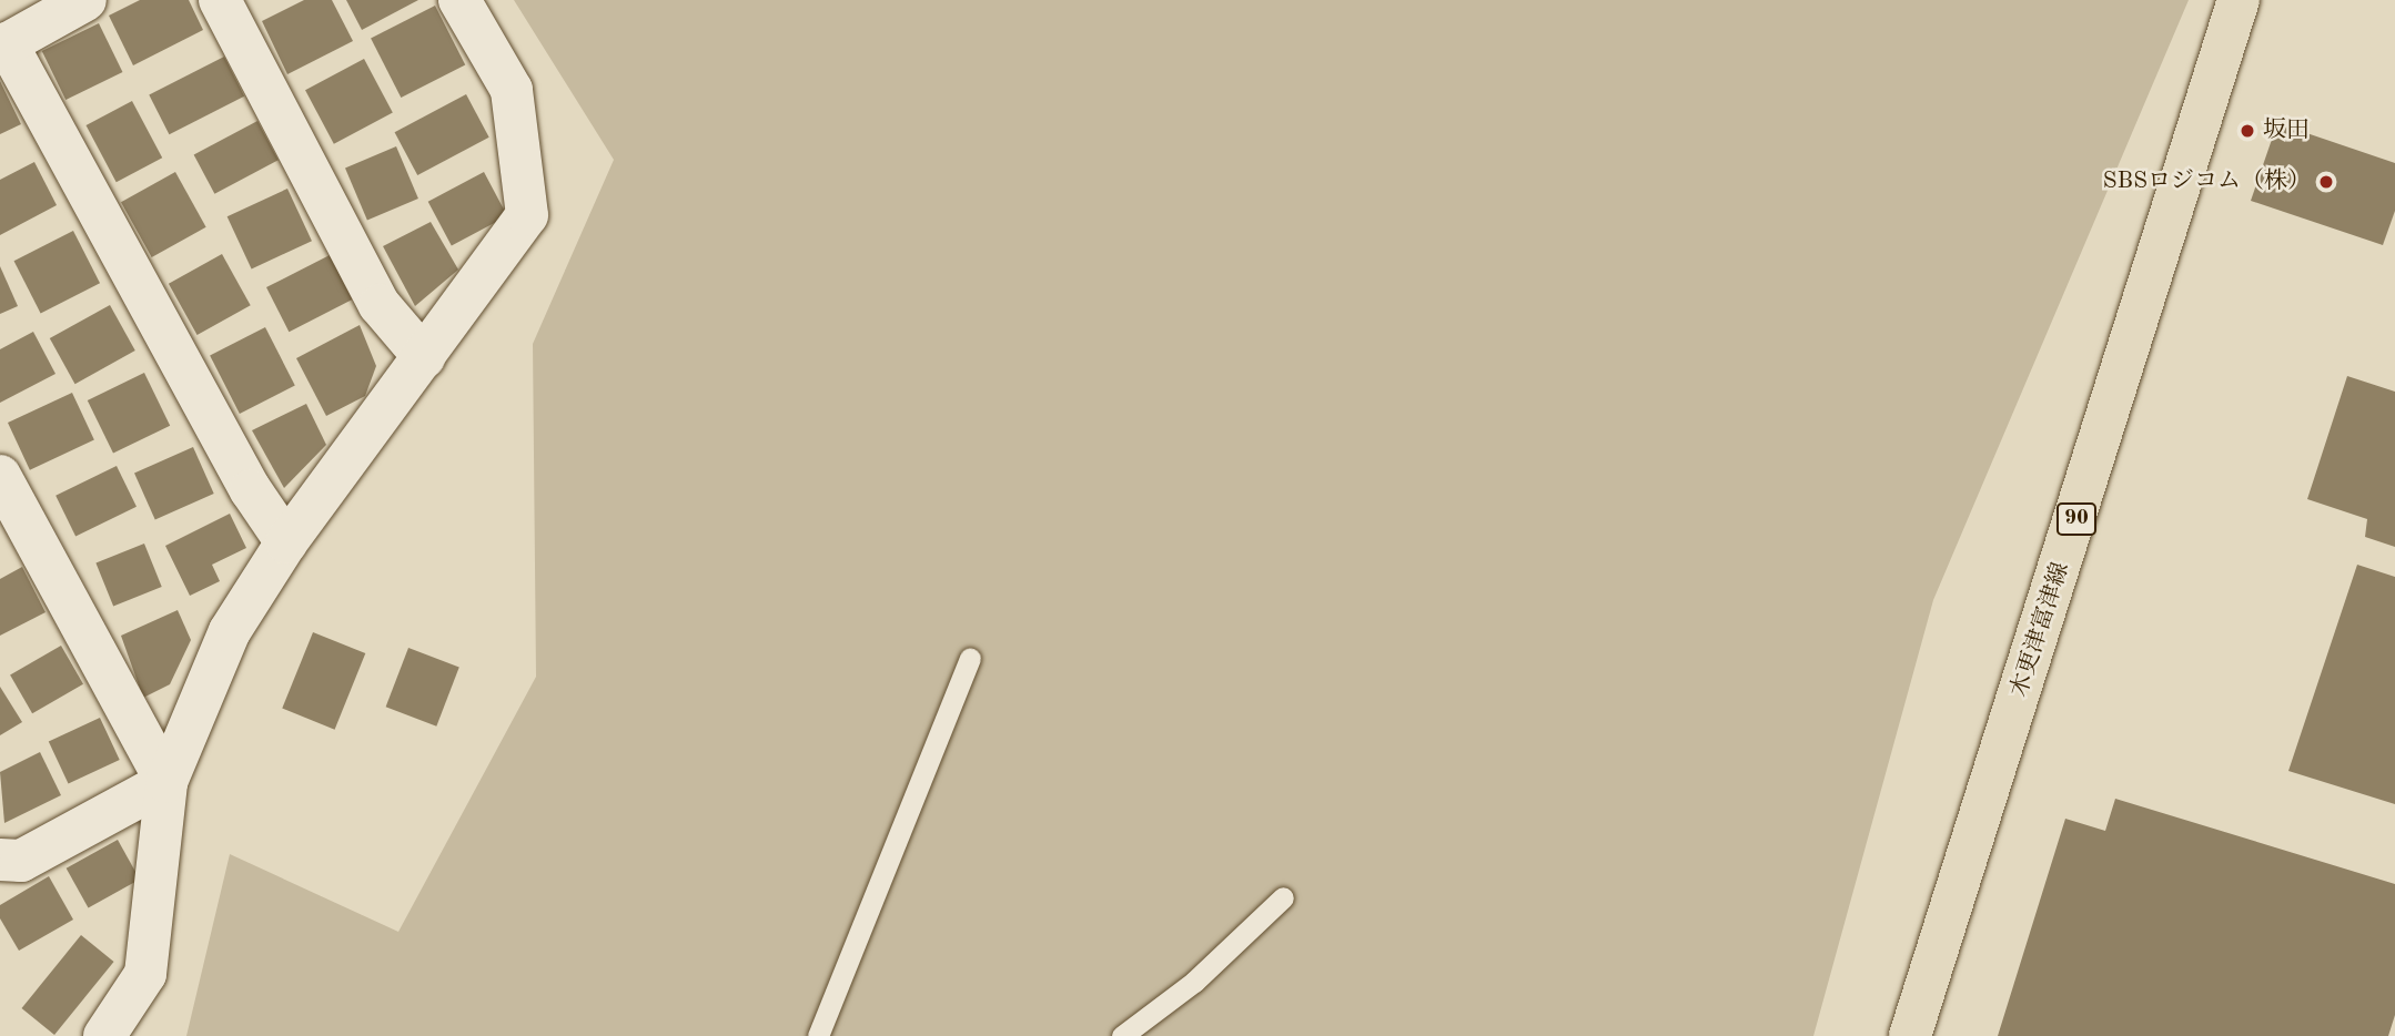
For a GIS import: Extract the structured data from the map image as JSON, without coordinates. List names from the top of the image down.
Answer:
{
  "streets": {
    "main road": ["90", "木更津富津線"]
  },
  "places": ["坂田", "SBSロジコム（株）"]
}
